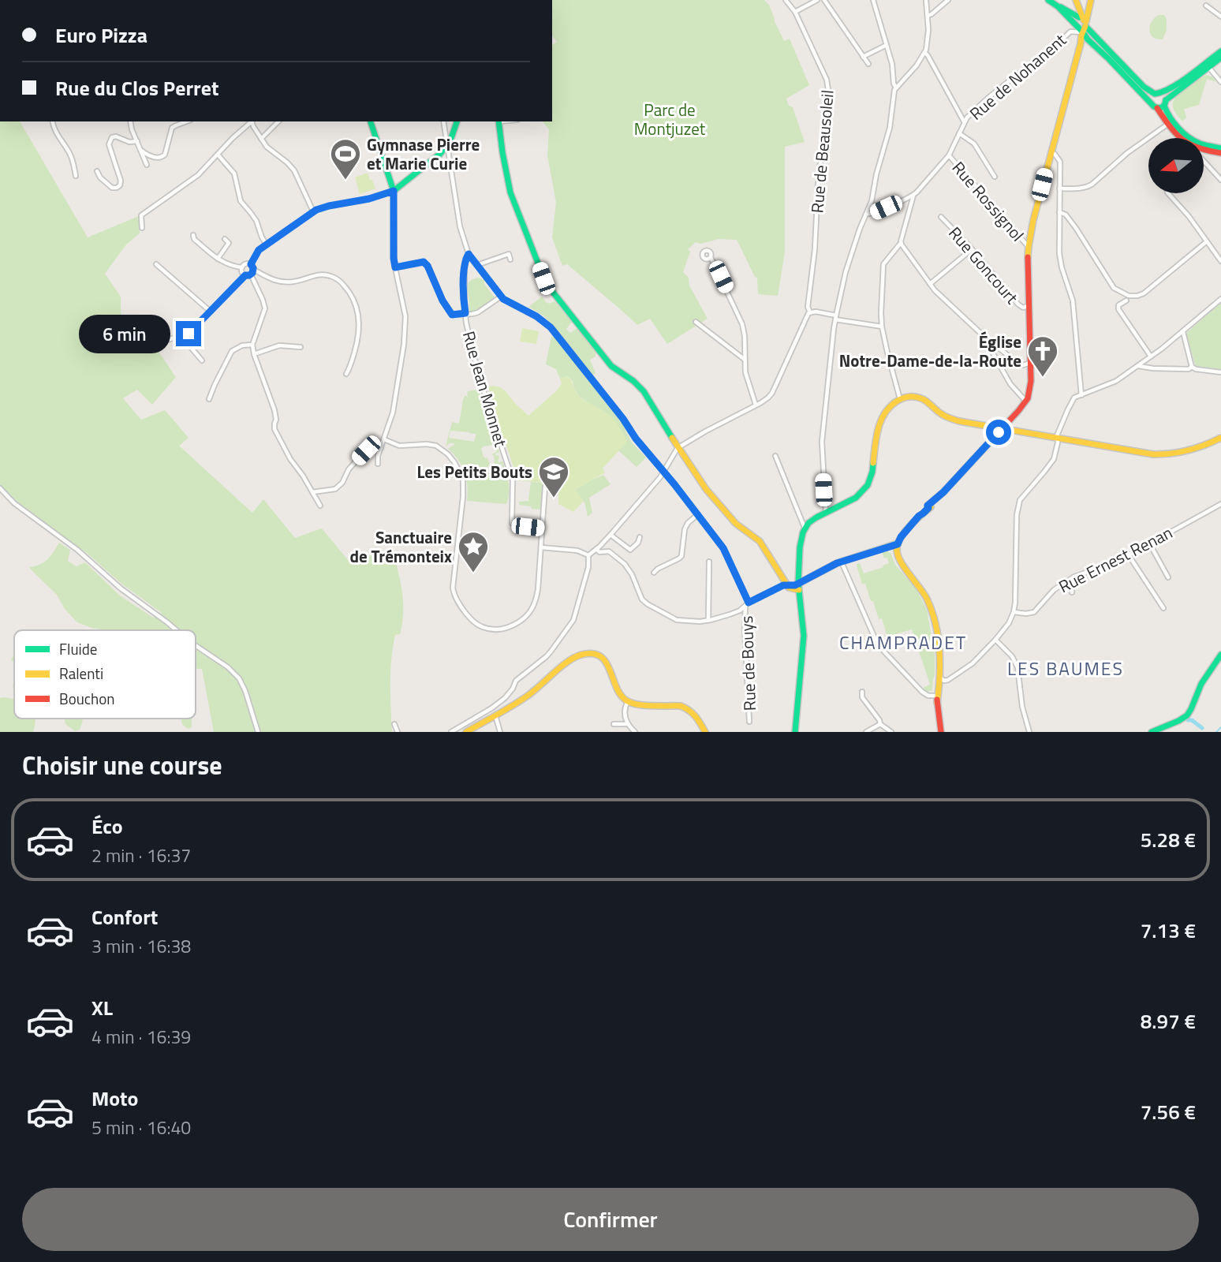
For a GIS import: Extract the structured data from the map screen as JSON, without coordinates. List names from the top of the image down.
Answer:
{
  "streets": {
    "street": [
      "Rue de Nohanent",
      "Rue de Beausoleil",
      "Rue Rossignol",
      "Rue Goncourt",
      "Rue Jean Monnet",
      "Rue Ernest Renan",
      "Rue de Bouys"
    ]
  },
  "crossings": [
    ["Rue de Nohanent", "Rue Rossignol"],
    ["Rue Jean Monnet", "Rue de Bouys"]
  ],
  "districts": ["CHAMPRADET", "LES BAUMES"],
  "parks": ["Parc de Montjuzet"],
  "places": {
    "sports": ["Gymnase Pierre et Marie Curie"],
    "church": ["Église Notre-Dame-de-la-Route"],
    "school or university": ["Les Petits Bouts"],
    "place": ["Sanctuaire de Trémonteix"]
  },
  "legend": ["Fluide", "Ralenti", "Bouchon"],
  "north": "left",
  "page": {
    "banner": ["Euro Pizza", "Rue du Clos Perret"],
    "bubble": "6 min",
    "heading": "Choisir une course",
    "list": [
      {
        "name": "Éco",
        "note": "2 min · 16:37",
        "value": "5.28 €"
      },
      {
        "name": "Confort",
        "note": "3 min · 16:38",
        "value": "7.13 €"
      },
      {
        "name": "XL",
        "note": "4 min · 16:39",
        "value": "8.97 €"
      },
      {
        "name": "Moto",
        "note": "5 min · 16:40",
        "value": "7.56 €"
      }
    ],
    "buttons": "Confirmer"
  }
}
